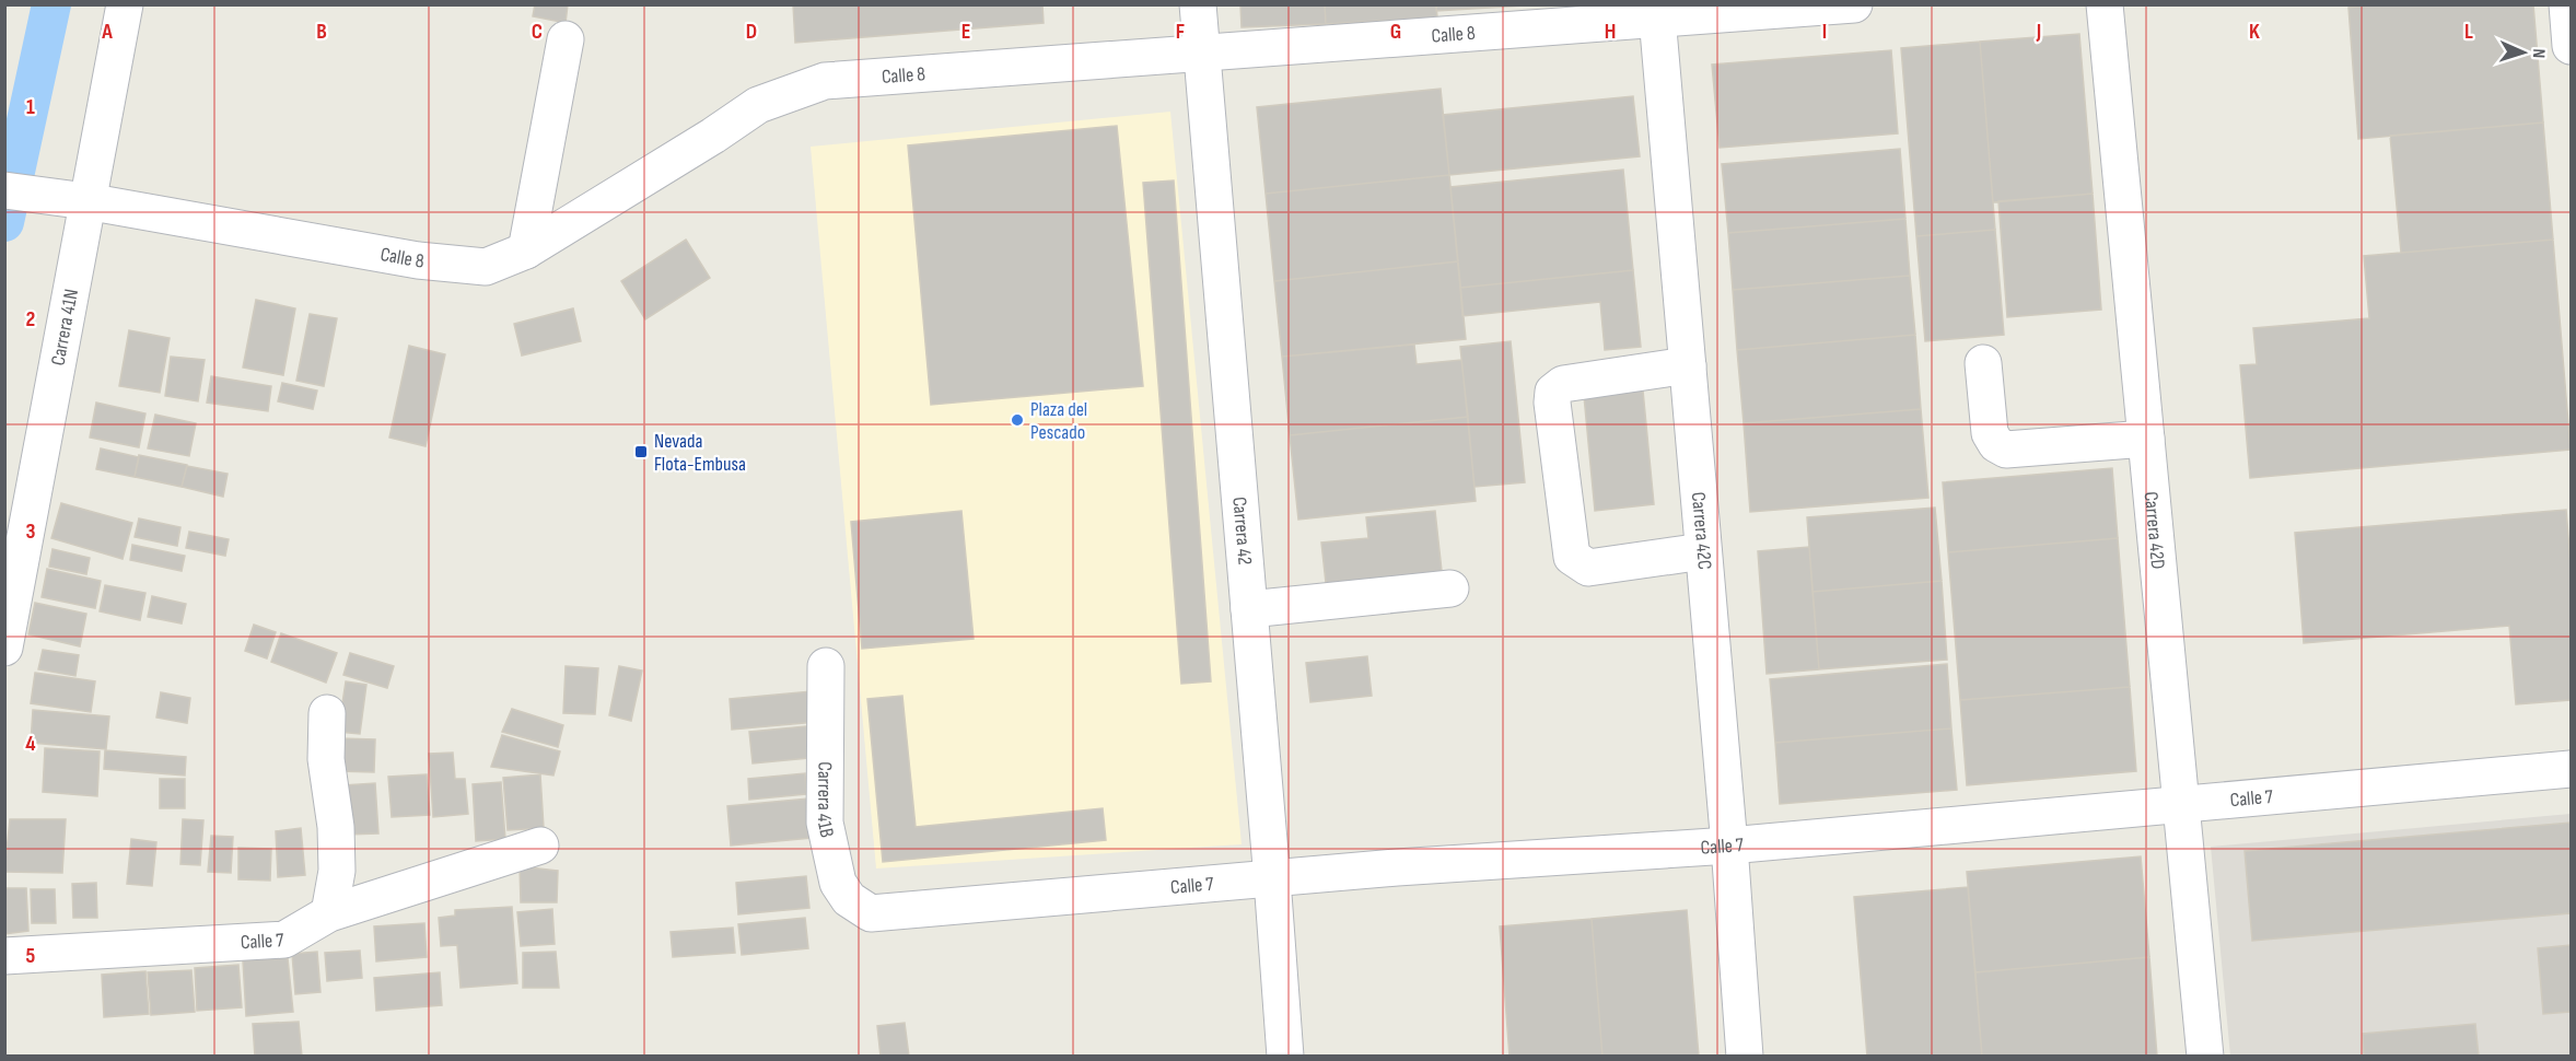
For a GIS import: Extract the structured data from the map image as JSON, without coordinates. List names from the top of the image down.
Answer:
{
  "streets": {
    "street": [
      "Calle 8",
      "Carrera 41N",
      "Carrera 42",
      "Carrera 42C",
      "Carrera 42D",
      "Carrera 41B",
      "Calle 7"
    ]
  },
  "crossings": [
    ["Calle 8", "Carrera 41N"],
    ["Calle 8", "Carrera 42"],
    ["Calle 8", "Carrera 42C"],
    ["Carrera 42", "Calle 7"],
    ["Carrera 42C", "Calle 7"],
    ["Carrera 42D", "Calle 7"],
    ["Carrera 41B", "Calle 7"]
  ],
  "places": {
    "other": ["Plaza del Pescado"],
    "transit": ["Nevada Flota-Embusa"]
  },
  "north": "right",
  "grid": {
    "columns": [
      "A",
      "B",
      "C",
      "D",
      "E",
      "F",
      "G",
      "H",
      "I",
      "J",
      "K",
      "L"
    ],
    "rows": [
      "1",
      "2",
      "3",
      "4",
      "5"
    ]
  }
}
